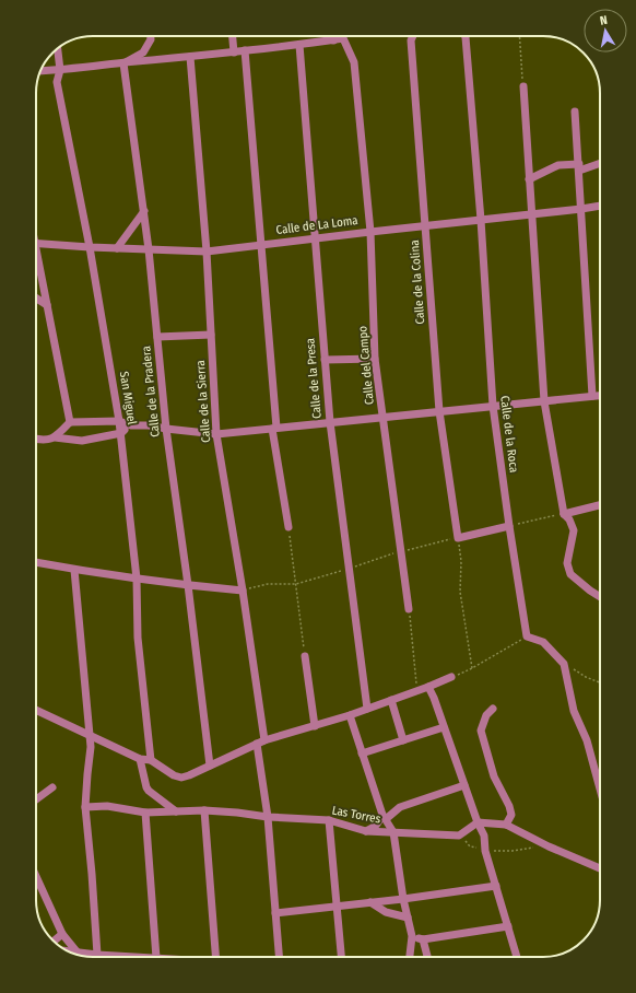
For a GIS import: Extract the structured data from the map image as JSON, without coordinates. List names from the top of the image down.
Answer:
{
  "streets": {
    "street": [
      "Calle de La Loma",
      "Calle de la Colina",
      "Calle del Campo",
      "Calle de la Presa",
      "Calle de la Pradera",
      "San Miguel",
      "Calle de la Sierra",
      "Calle de la Roca",
      "Las Torres"
    ]
  },
  "crossings": [
    ["Calle de La Loma", "Calle de la Colina"],
    ["Calle de La Loma", "Calle del Campo"],
    ["Calle de La Loma", "Calle de la Presa"],
    ["Calle de La Loma", "Calle de la Pradera"],
    ["Calle de La Loma", "San Miguel"],
    ["Calle de La Loma", "Calle de la Sierra"],
    ["Calle de La Loma", "Calle de la Roca"],
    ["Calle de la Sierra", "Las Torres"]
  ],
  "north": "top"
}
